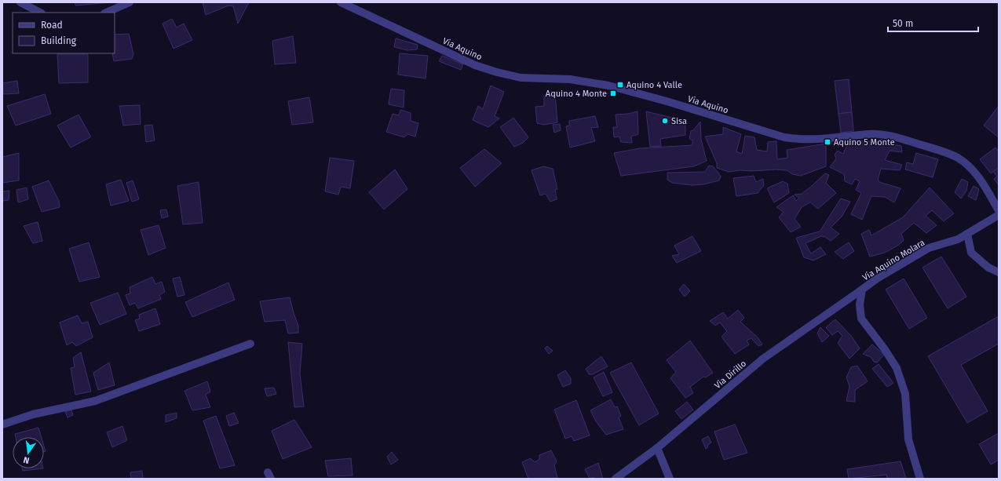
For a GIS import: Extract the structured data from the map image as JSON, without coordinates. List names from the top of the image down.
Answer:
{
  "streets": {
    "street": ["Via Aquino", "Via Aquino Molara", "Via Dirillo"]
  },
  "crossings": [
    ["Via Aquino Molara", "Via Dirillo"]
  ],
  "places": {
    "transit": ["Aquino 4 Valle", "Aquino 4 Monte", "Aquino 5 Monte"],
    "other": ["Sisa"]
  },
  "legend": ["Road", "Building"],
  "scale_bar": "50 m",
  "north": "bottom"
}
